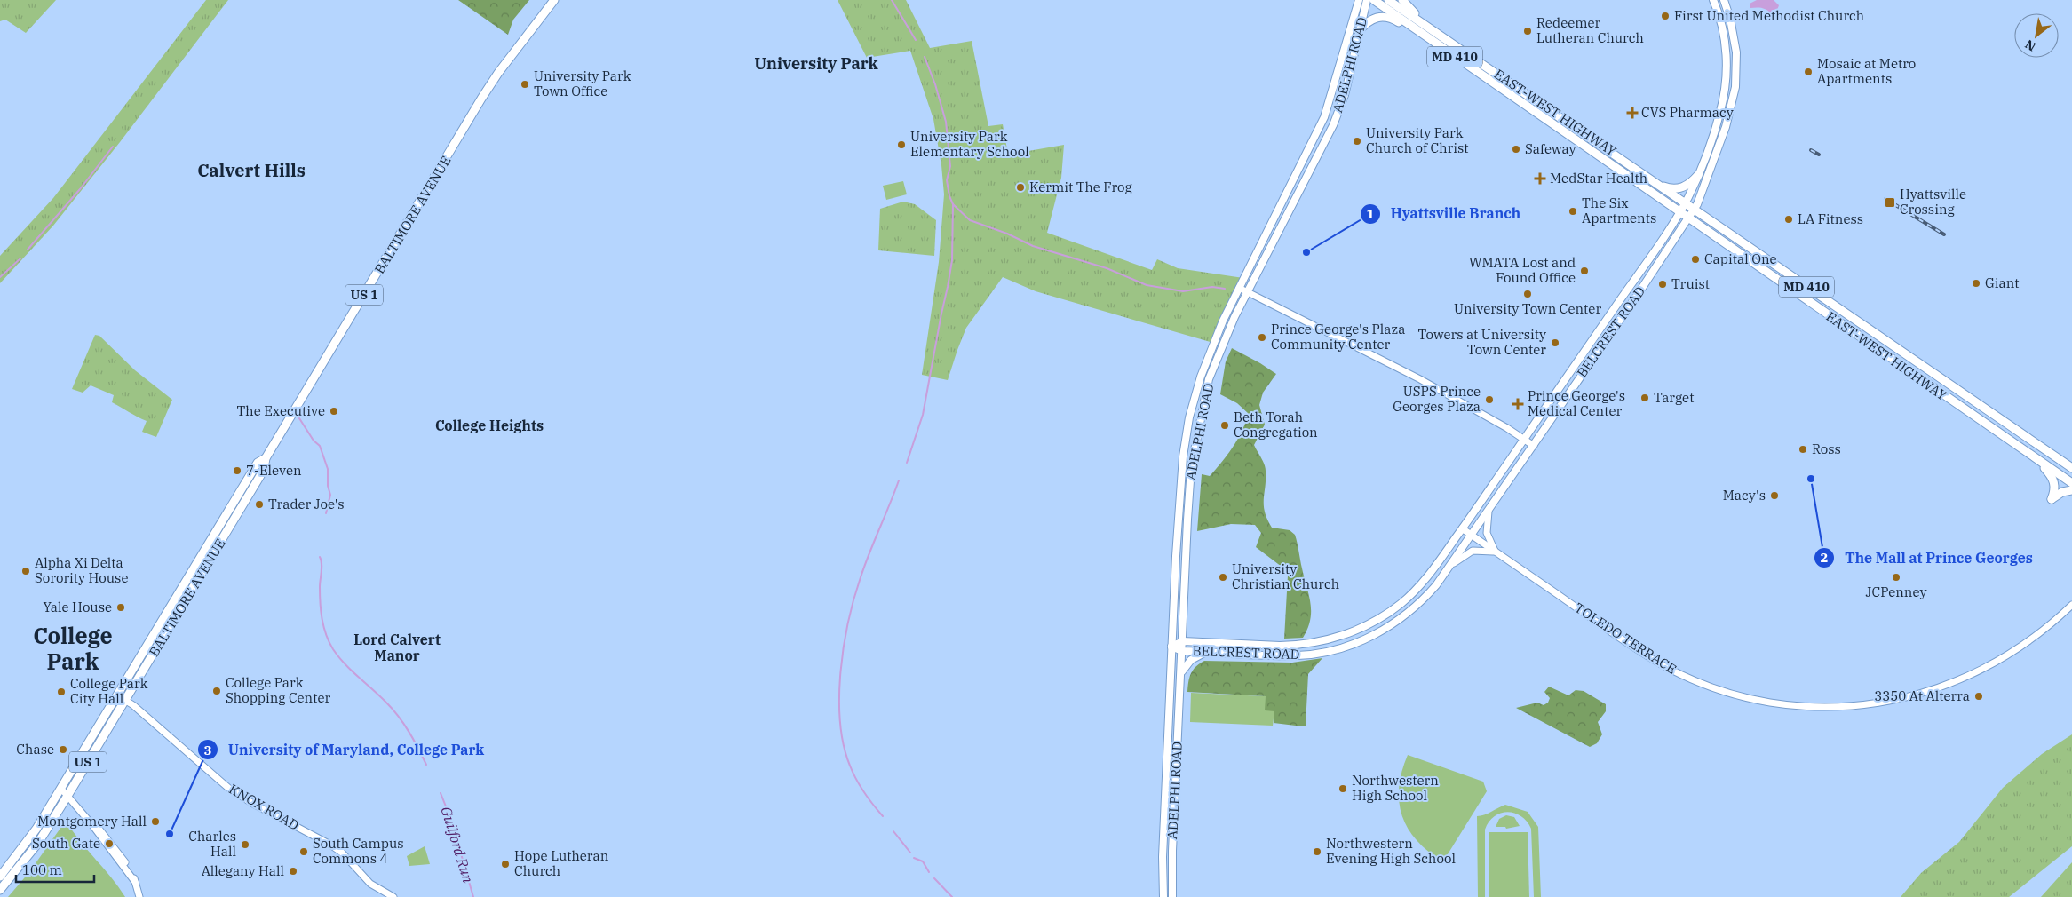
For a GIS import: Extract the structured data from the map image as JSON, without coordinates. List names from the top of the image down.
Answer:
{
  "streets": {
    "main road": [
      "MD 410",
      "ADELPHI ROAD",
      "EAST-WEST HIGHWAY",
      "BALTIMORE AVENUE",
      "US 1",
      "BELCREST ROAD"
    ],
    "street": ["TOLEDO TERRACE", "KNOX ROAD"]
  },
  "crossings": [
    ["ADELPHI ROAD", "BELCREST ROAD"],
    ["EAST-WEST HIGHWAY", "BELCREST ROAD"],
    ["BALTIMORE AVENUE", "KNOX ROAD"],
    ["BELCREST ROAD", "TOLEDO TERRACE"]
  ],
  "districts": [
    "University Park",
    "Calvert Hills",
    "College Heights",
    "College Park",
    "Lord Calvert Manor"
  ],
  "water": ["Guilford Run"],
  "places": {
    "other": [
      "First United Methodist Church",
      "Redeemer Lutheran Church",
      "Mosaic at Metro Apartments",
      "University Park Town Office",
      "University Park Church of Christ",
      "University Park Elementary School",
      "Safeway",
      "Kermit The Frog",
      "The Six Apartments",
      "LA Fitness",
      "Hyattsville Branch",
      "Capital One",
      "WMATA Lost and Found Office",
      "Giant",
      "Truist",
      "University Town Center",
      "Prince George's Plaza Community Center",
      "Towers at University Town Center",
      "Target",
      "USPS Prince Georges Plaza",
      "The Executive",
      "Beth Torah Congregation",
      "Ross",
      "7-Eleven",
      "The Mall at Prince Georges",
      "Macy's",
      "Trader Joe's",
      "Alpha Xi Delta Sorority House",
      "University Christian Church",
      "JCPenney",
      "Yale House",
      "College Park Shopping Center",
      "College Park City Hall",
      "3350 At Alterra",
      "Chase",
      "Northwestern High School",
      "Montgomery Hall",
      "University of Maryland, College Park",
      "South Gate",
      "Charles Hall",
      "South Campus Commons 4",
      "Northwestern Evening High School",
      "Hope Lutheran Church",
      "Allegany Hall"
    ],
    "health": ["CVS Pharmacy", "MedStar Health", "Prince George's Medical Center"],
    "transit": ["Hyattsville Crossing"]
  },
  "scale_bar": "100 m",
  "north": "bottom left"
}
